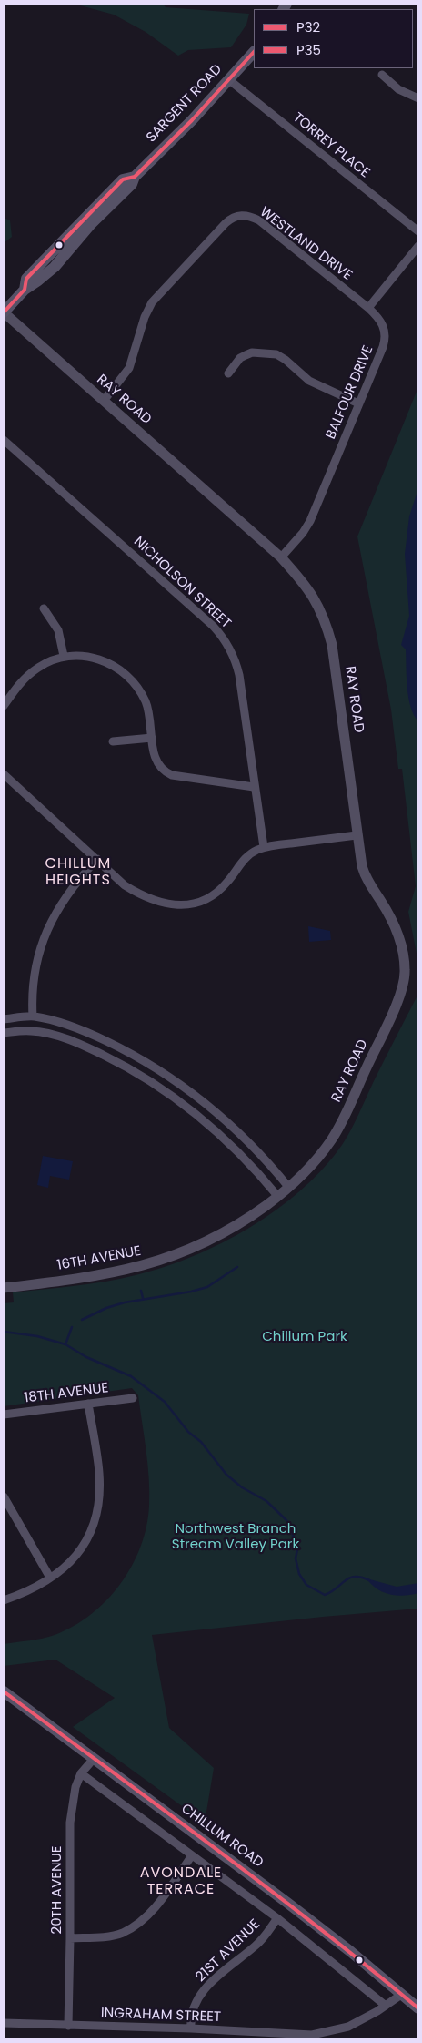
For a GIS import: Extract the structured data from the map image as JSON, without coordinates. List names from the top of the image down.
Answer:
{
  "streets": {
    "main road": ["SARGENT ROAD", "CHILLUM ROAD"],
    "street": [
      "TORREY PLACE",
      "WESTLAND DRIVE",
      "BALFOUR DRIVE",
      "RAY ROAD",
      "NICHOLSON STREET",
      "16TH AVENUE",
      "18TH AVENUE",
      "20TH AVENUE",
      "21ST AVENUE",
      "INGRAHAM STREET"
    ]
  },
  "crossings": [
    ["SARGENT ROAD", "TORREY PLACE"],
    ["SARGENT ROAD", "RAY ROAD"],
    ["WESTLAND DRIVE", "BALFOUR DRIVE"],
    ["WESTLAND DRIVE", "RAY ROAD"],
    ["BALFOUR DRIVE", "RAY ROAD"],
    ["RAY ROAD", "16TH AVENUE"],
    ["CHILLUM ROAD", "20TH AVENUE"],
    ["CHILLUM ROAD", "INGRAHAM STREET"],
    ["20TH AVENUE", "INGRAHAM STREET"],
    ["21ST AVENUE", "INGRAHAM STREET"]
  ],
  "districts": ["CHILLUM HEIGHTS", "AVONDALE TERRACE"],
  "parks": ["Chillum Park", "Northwest Branch Stream Valley Park"],
  "lines": ["transit line P35", "transit line P32"],
  "legend": ["P32", "P35"]
}
